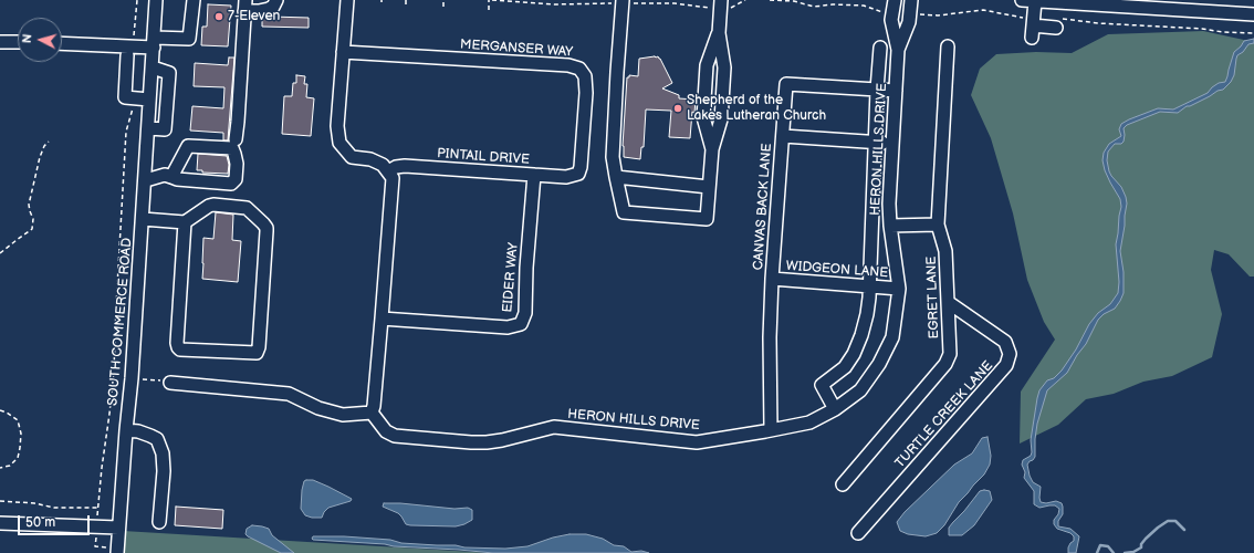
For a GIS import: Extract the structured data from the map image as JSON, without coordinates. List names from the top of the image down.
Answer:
{
  "streets": {
    "street": [
      "MERGANSER WAY",
      "HERON HILLS DRIVE",
      "PINTAIL DRIVE",
      "CANVAS BACK LANE",
      "WIDGEON LANE",
      "EIDER WAY",
      "EGRET LANE",
      "SOUTH COMMERCE ROAD",
      "TURTLE CREEK LANE"
    ]
  },
  "crossings": [
    ["MERGANSER WAY", "PINTAIL DRIVE"],
    ["HERON HILLS DRIVE", "CANVAS BACK LANE"],
    ["HERON HILLS DRIVE", "WIDGEON LANE"],
    ["PINTAIL DRIVE", "EIDER WAY"],
    ["CANVAS BACK LANE", "WIDGEON LANE"],
    ["EGRET LANE", "TURTLE CREEK LANE"]
  ],
  "places": ["7-Eleven", "Shepherd of the Lakes Lutheran Church"],
  "scale_bar": "50 m",
  "north": "left"
}
